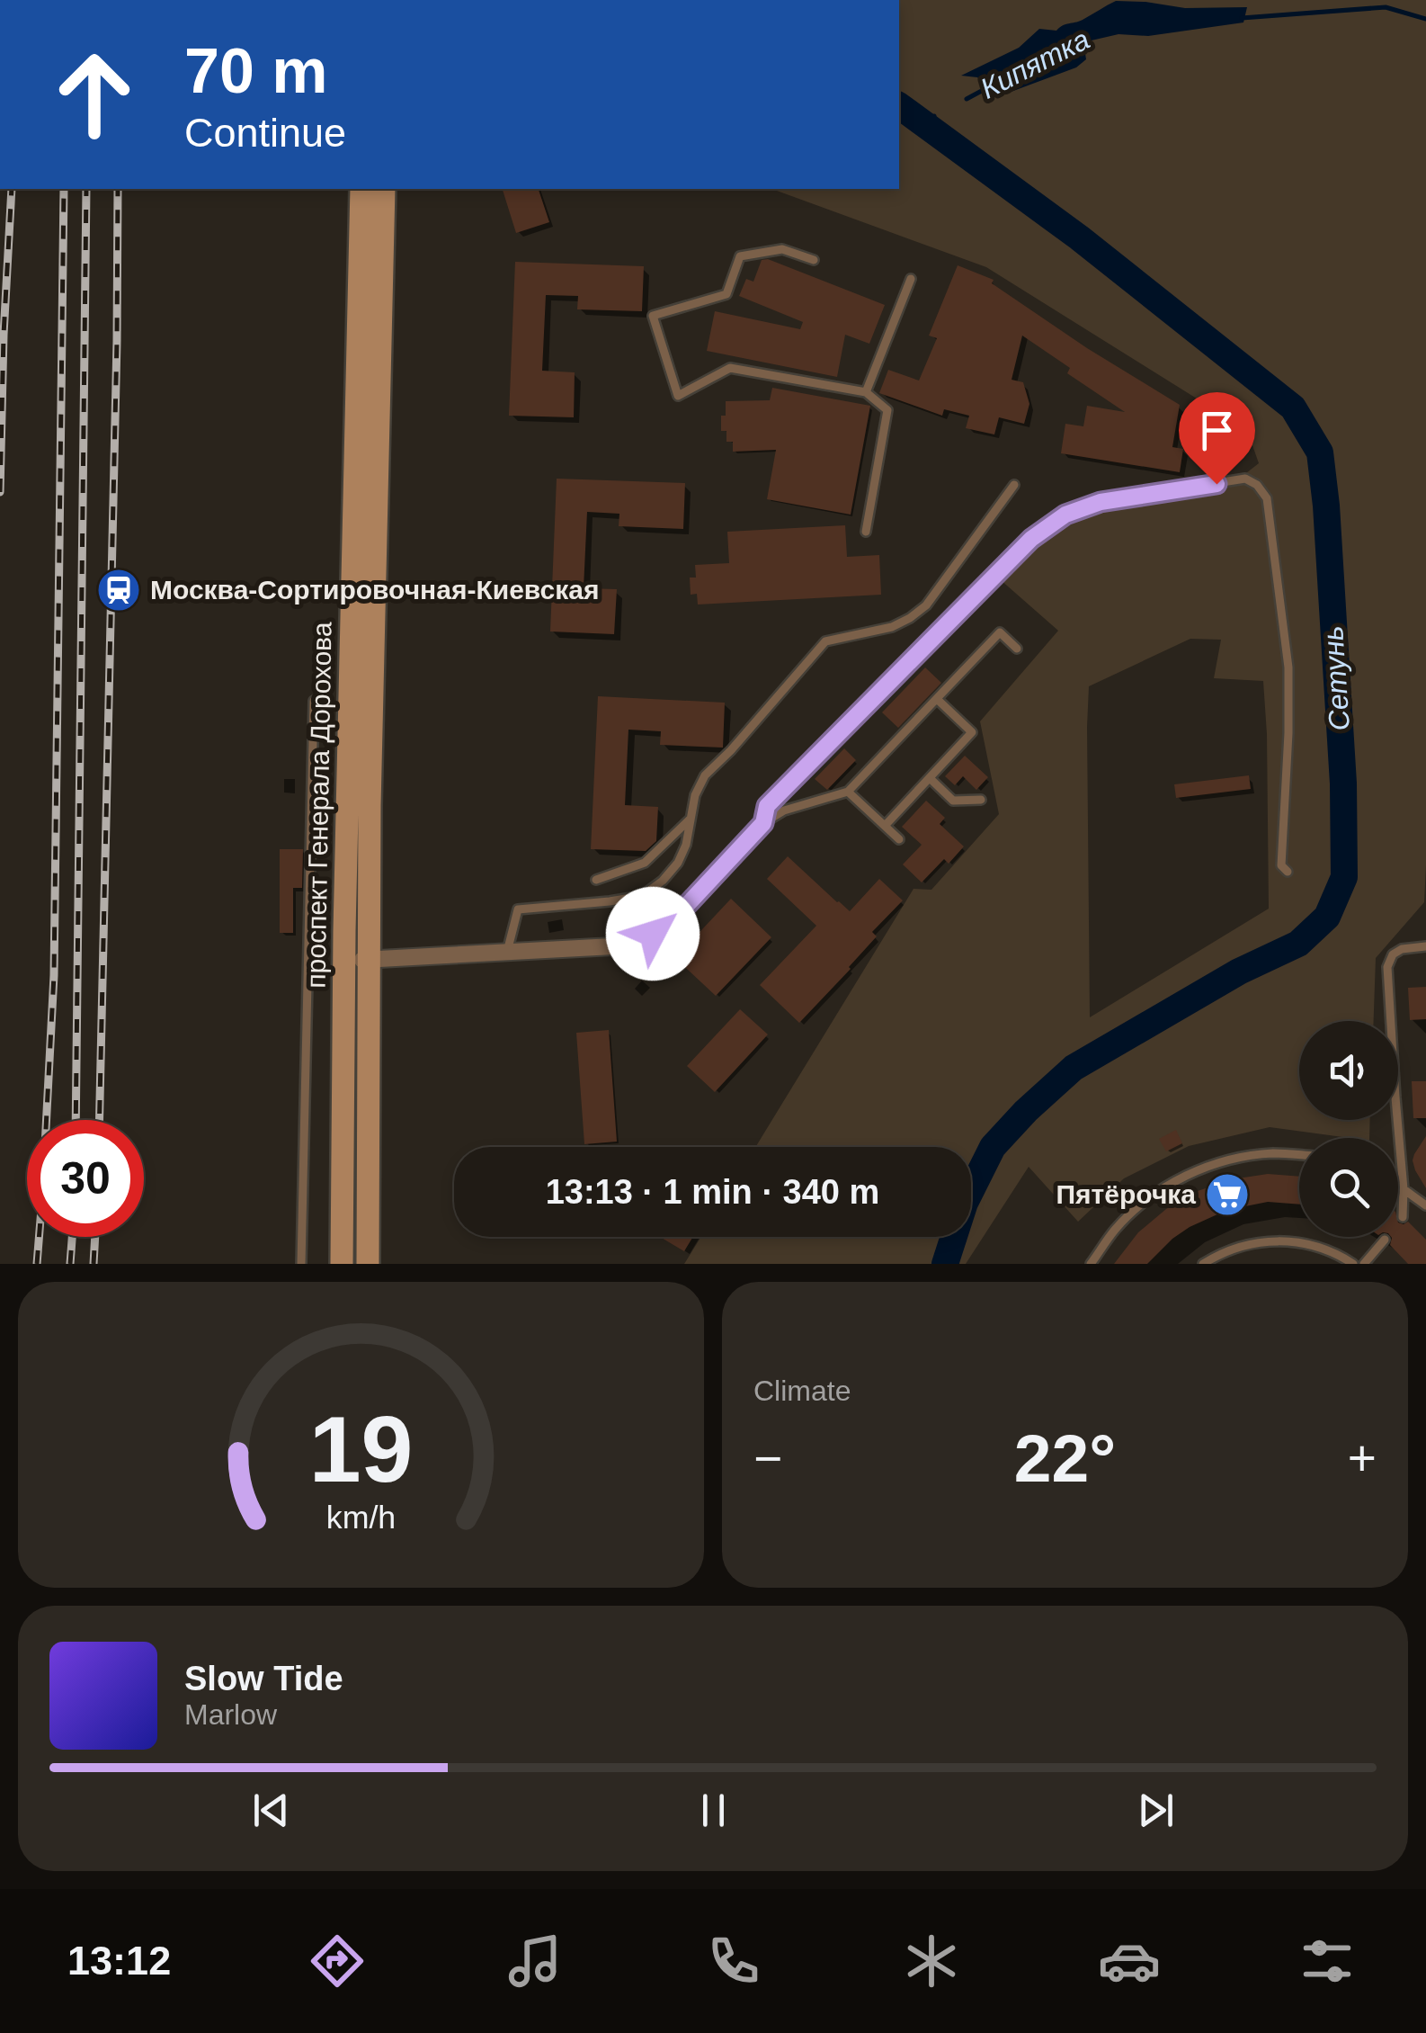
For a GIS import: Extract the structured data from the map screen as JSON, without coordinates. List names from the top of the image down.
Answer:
{
  "streets": {
    "main road": ["проспект Генерала Дорохова"]
  },
  "water": ["Кипятка", "Сетунь"],
  "places": {
    "station": ["Москва-Сортировочная-Киевская"],
    "supermarket": ["Пятёрочка"]
  },
  "page": {
    "turn": ["70 m", "Continue"],
    "limit": "30",
    "trip": "13:13 · 1 min · 340 m",
    "tile": "Climate",
    "heat": ["−", "22°", "+"],
    "song": ["Slow Tide", "Marlow"],
    "tabs": "13:12",
    "gauge": ["19", "km/h"]
  }
}
